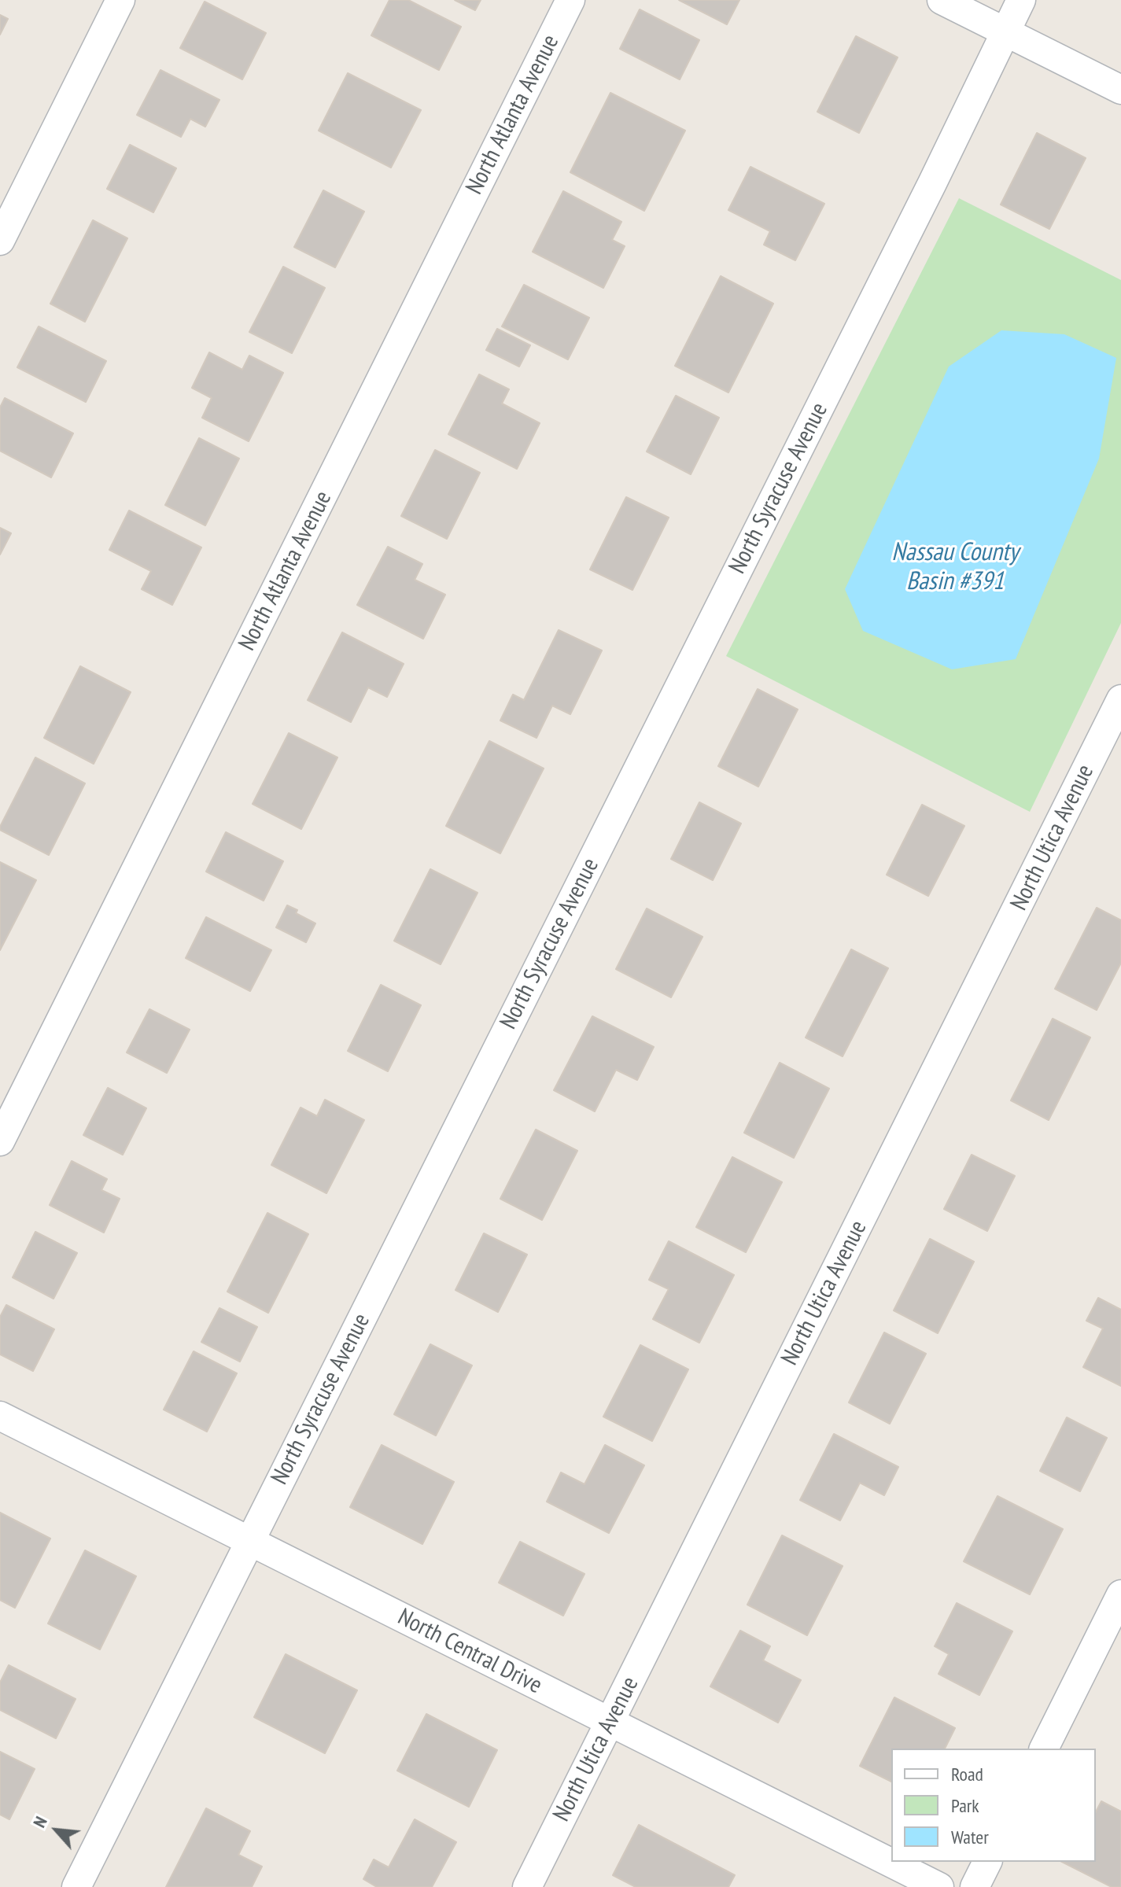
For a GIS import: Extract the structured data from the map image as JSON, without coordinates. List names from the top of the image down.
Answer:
{
  "streets": {
    "street": [
      "North Atlanta Avenue",
      "North Syracuse Avenue",
      "North Utica Avenue",
      "North Central Drive"
    ]
  },
  "crossings": [
    ["North Syracuse Avenue", "North Central Drive"],
    ["North Utica Avenue", "North Central Drive"]
  ],
  "water": ["Nassau County Basin #391"],
  "legend": ["Road", "Park", "Water"],
  "north": "top left"
}
